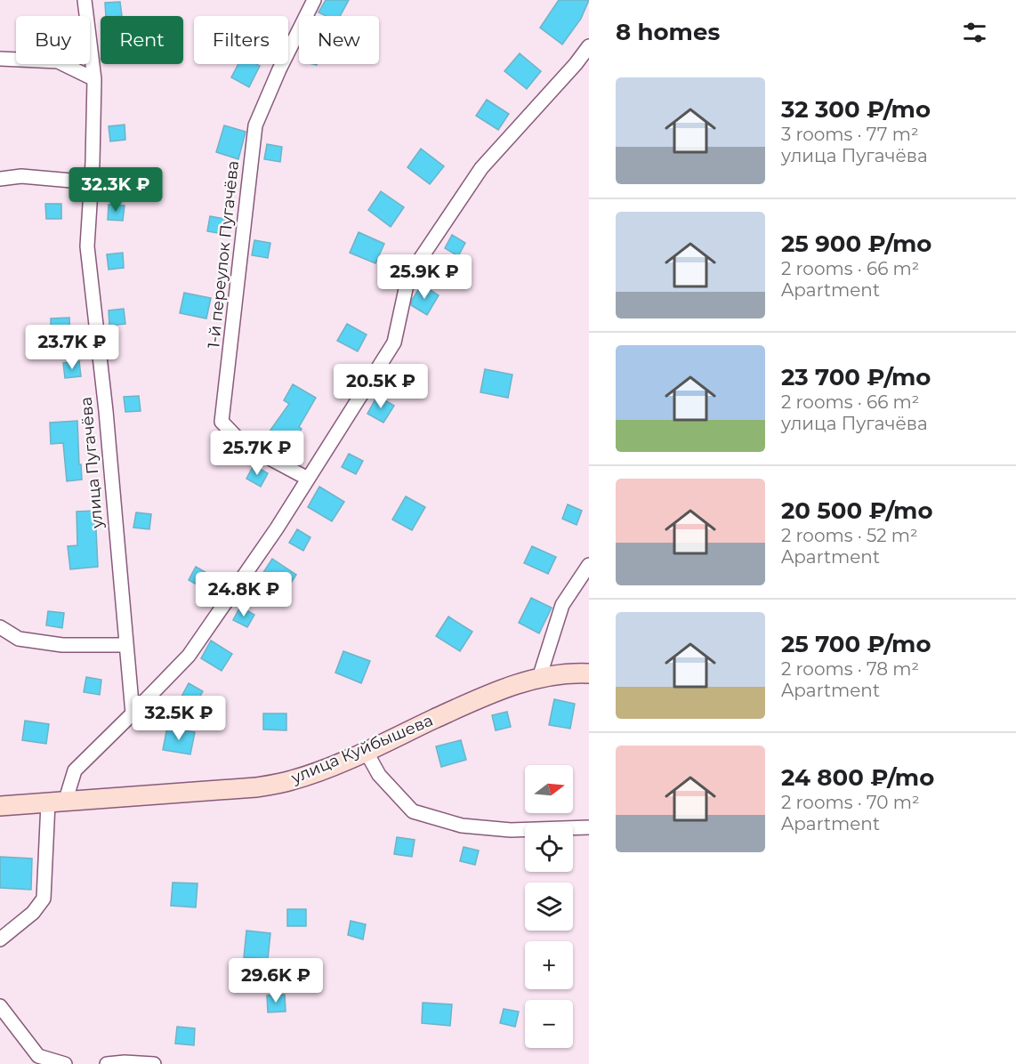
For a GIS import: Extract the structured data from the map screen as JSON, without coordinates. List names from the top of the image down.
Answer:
{
  "streets": {
    "main road": ["улица Куйбышева"],
    "street": ["1-й переулок Пугачёва", "улица Пугачёва"]
  },
  "north": "right",
  "page": {
    "heading": "8 homes",
    "chip": [
      "Buy",
      "Rent",
      "Filters",
      "New"
    ],
    "list": [
      {
        "name": "32 300 ₽/mo",
        "note": "3 rooms · 77 m² · улица Пугачёва"
      },
      {
        "name": "25 900 ₽/mo",
        "note": "2 rooms · 66 m² · Apartment"
      },
      {
        "name": "23 700 ₽/mo",
        "note": "2 rooms · 66 m² · улица Пугачёва"
      },
      {
        "name": "20 500 ₽/mo",
        "note": "2 rooms · 52 m² · Apartment"
      },
      {
        "name": "25 700 ₽/mo",
        "note": "2 rooms · 78 m² · Apartment"
      },
      {
        "name": "24 800 ₽/mo",
        "note": "2 rooms · 70 m² · Apartment"
      }
    ],
    "price": [
      "32.3K ₽",
      "25.9K ₽",
      "23.7K ₽",
      "20.5K ₽",
      "25.7K ₽",
      "24.8K ₽",
      "32.5K ₽",
      "29.6K ₽"
    ],
    "map_buttons": ["+", "−"]
  }
}
